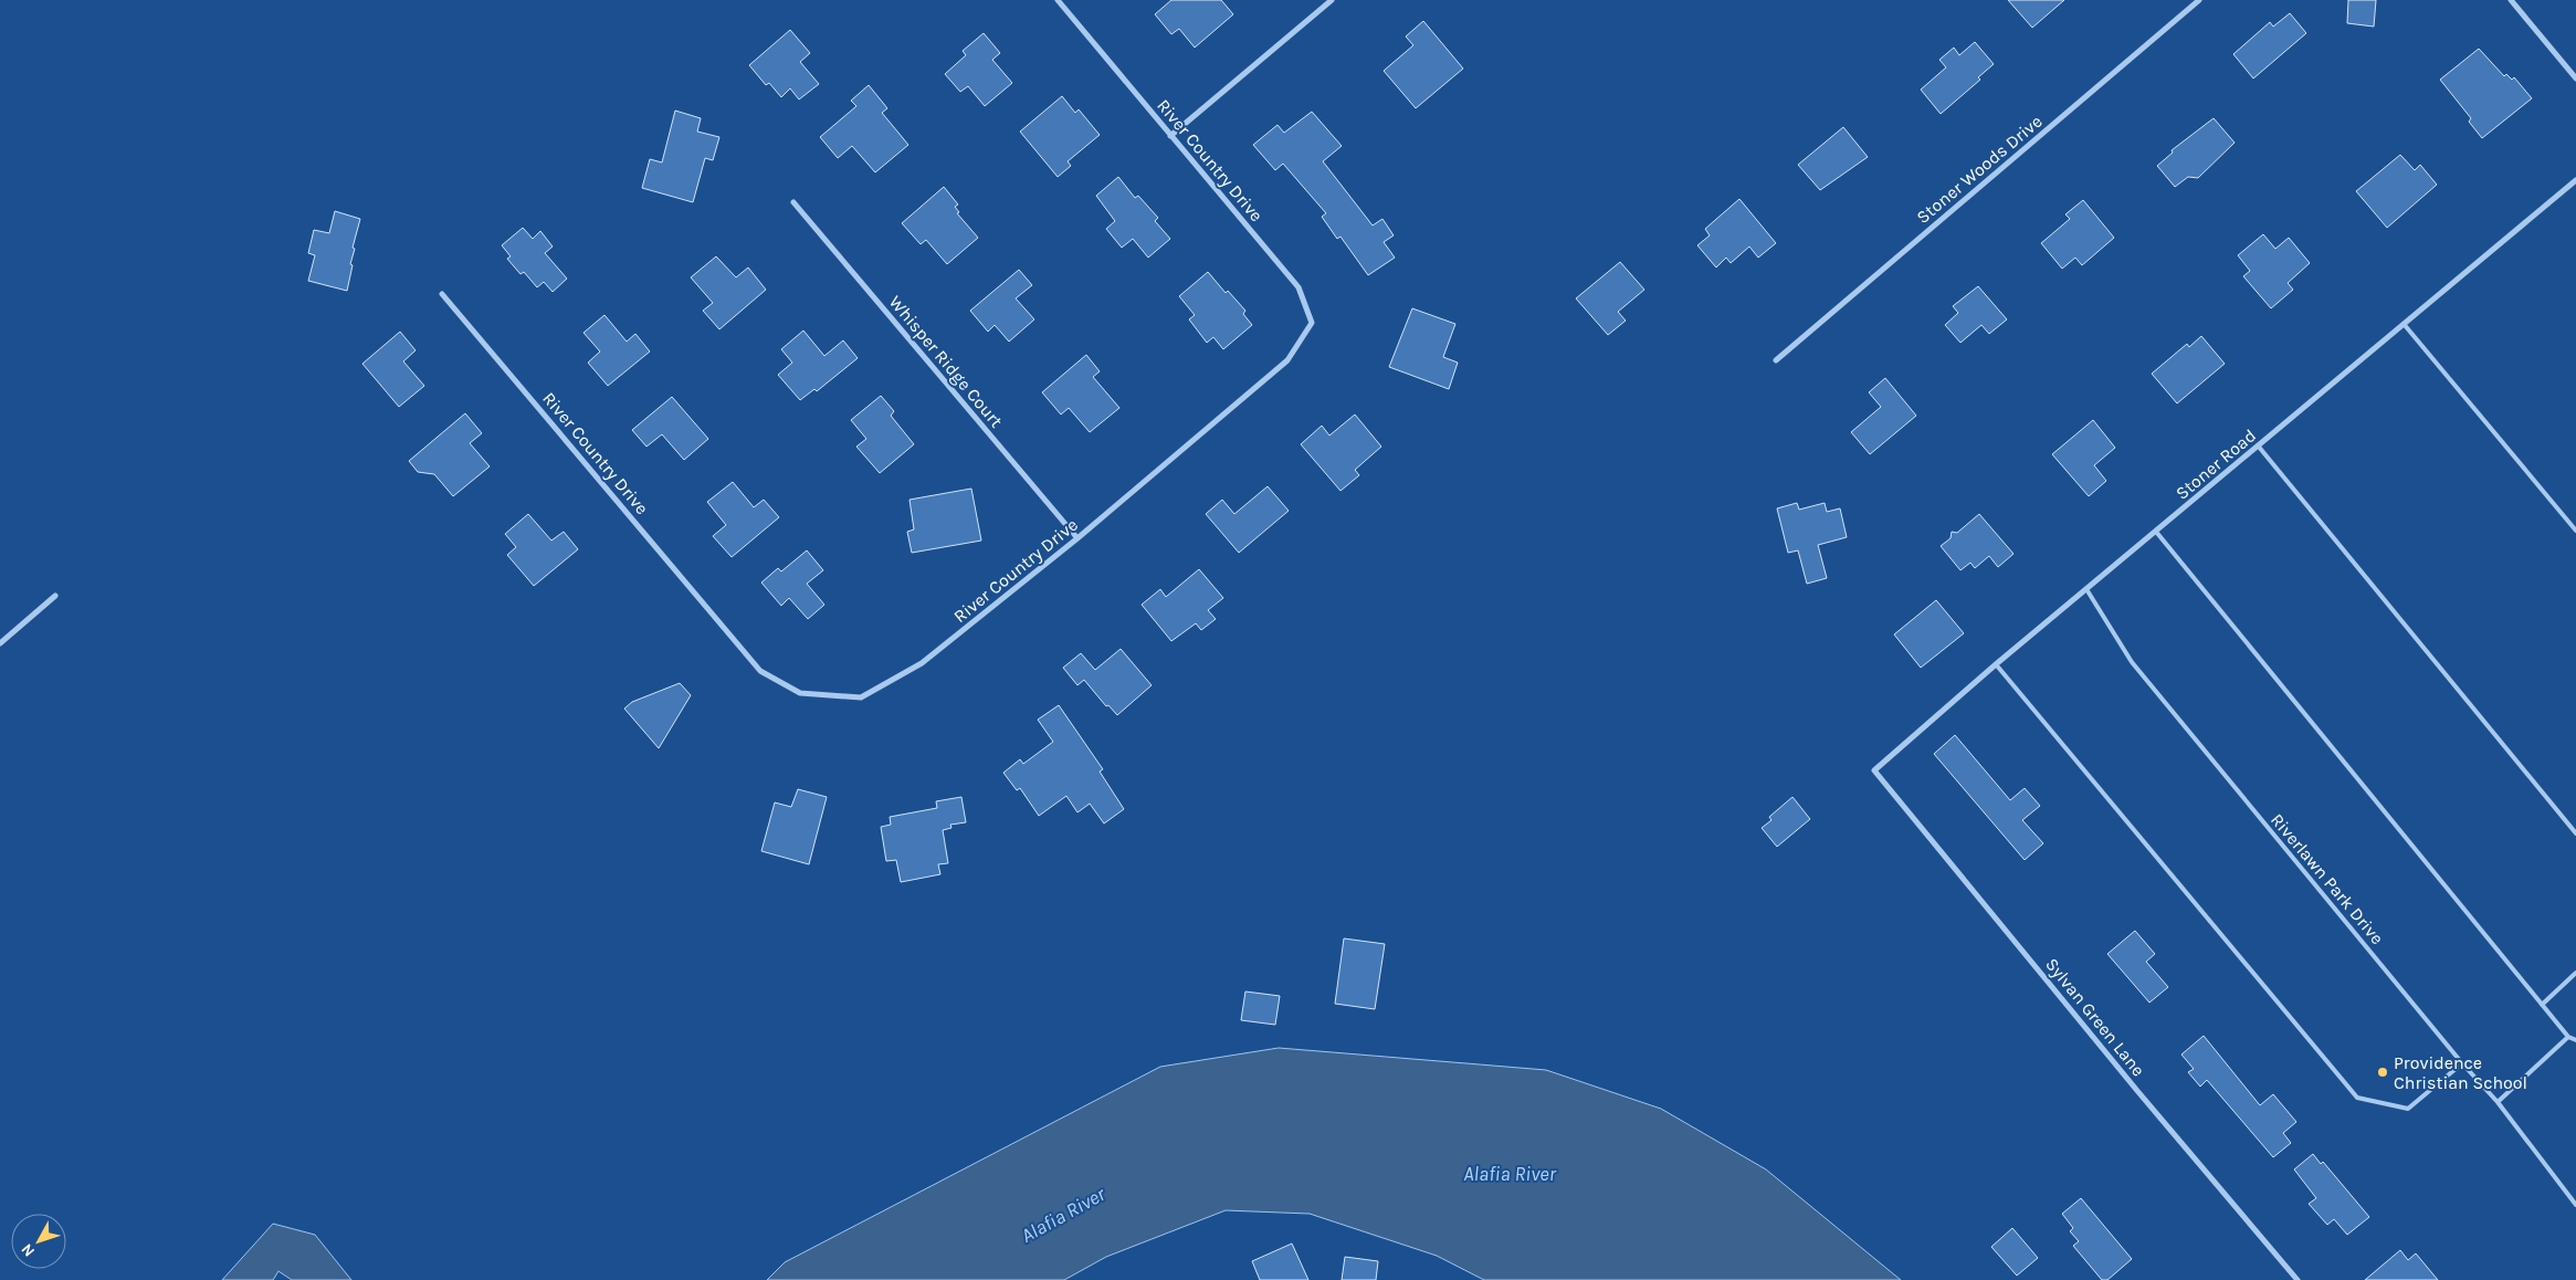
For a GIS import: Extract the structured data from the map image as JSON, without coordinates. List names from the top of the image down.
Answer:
{
  "streets": {
    "street": [
      "River Country Drive",
      "Stoner Woods Drive",
      "Whisper Ridge Court",
      "Stoner Road",
      "Sylvan Green Lane"
    ],
    "lane": ["Riverlawn Park Drive"]
  },
  "crossings": [
    ["River Country Drive", "Whisper Ridge Court"],
    ["Stoner Road", "Riverlawn Park Drive"],
    ["Stoner Road", "Sylvan Green Lane"]
  ],
  "water": ["Alafia River"],
  "places": ["Providence Christian School"],
  "north": "bottom left"
}
